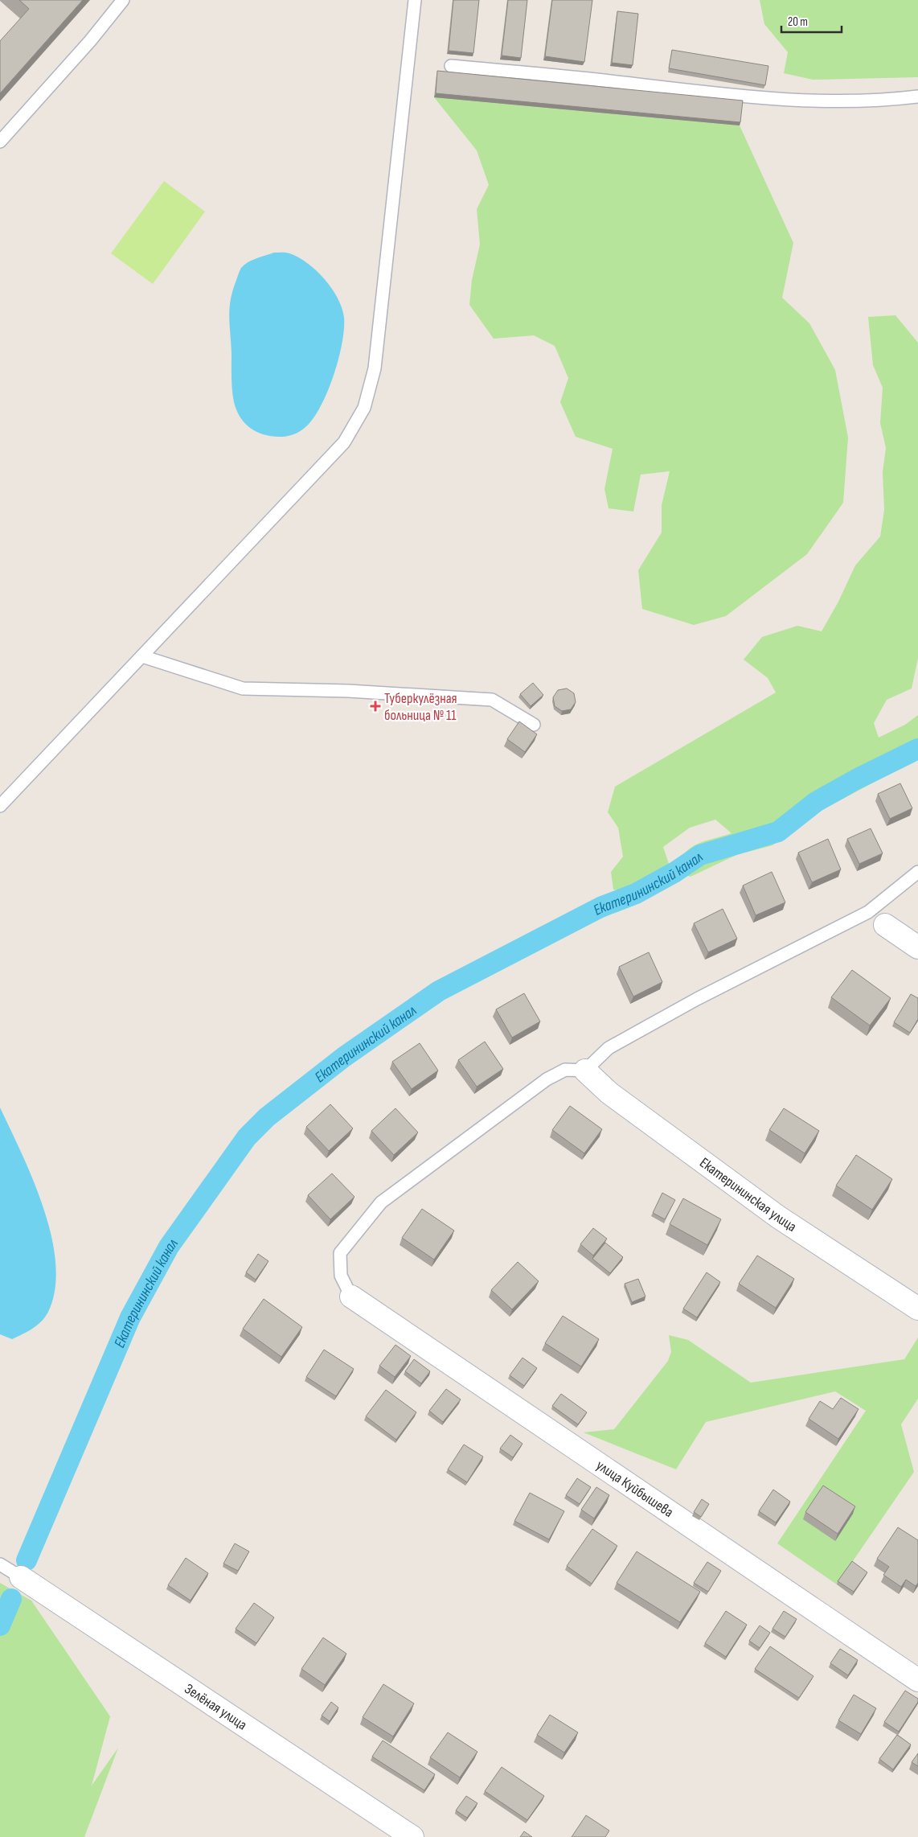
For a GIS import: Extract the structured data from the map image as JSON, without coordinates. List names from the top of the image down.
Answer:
{
  "streets": {
    "street": ["Екатерининская улица", "улица Куйбышева", "Зелёная улица"]
  },
  "water": ["Екатерининский канал"],
  "places": {
    "health": ["Туберкулёзная больница № 11"]
  },
  "scale_bar": "20 m"
}
